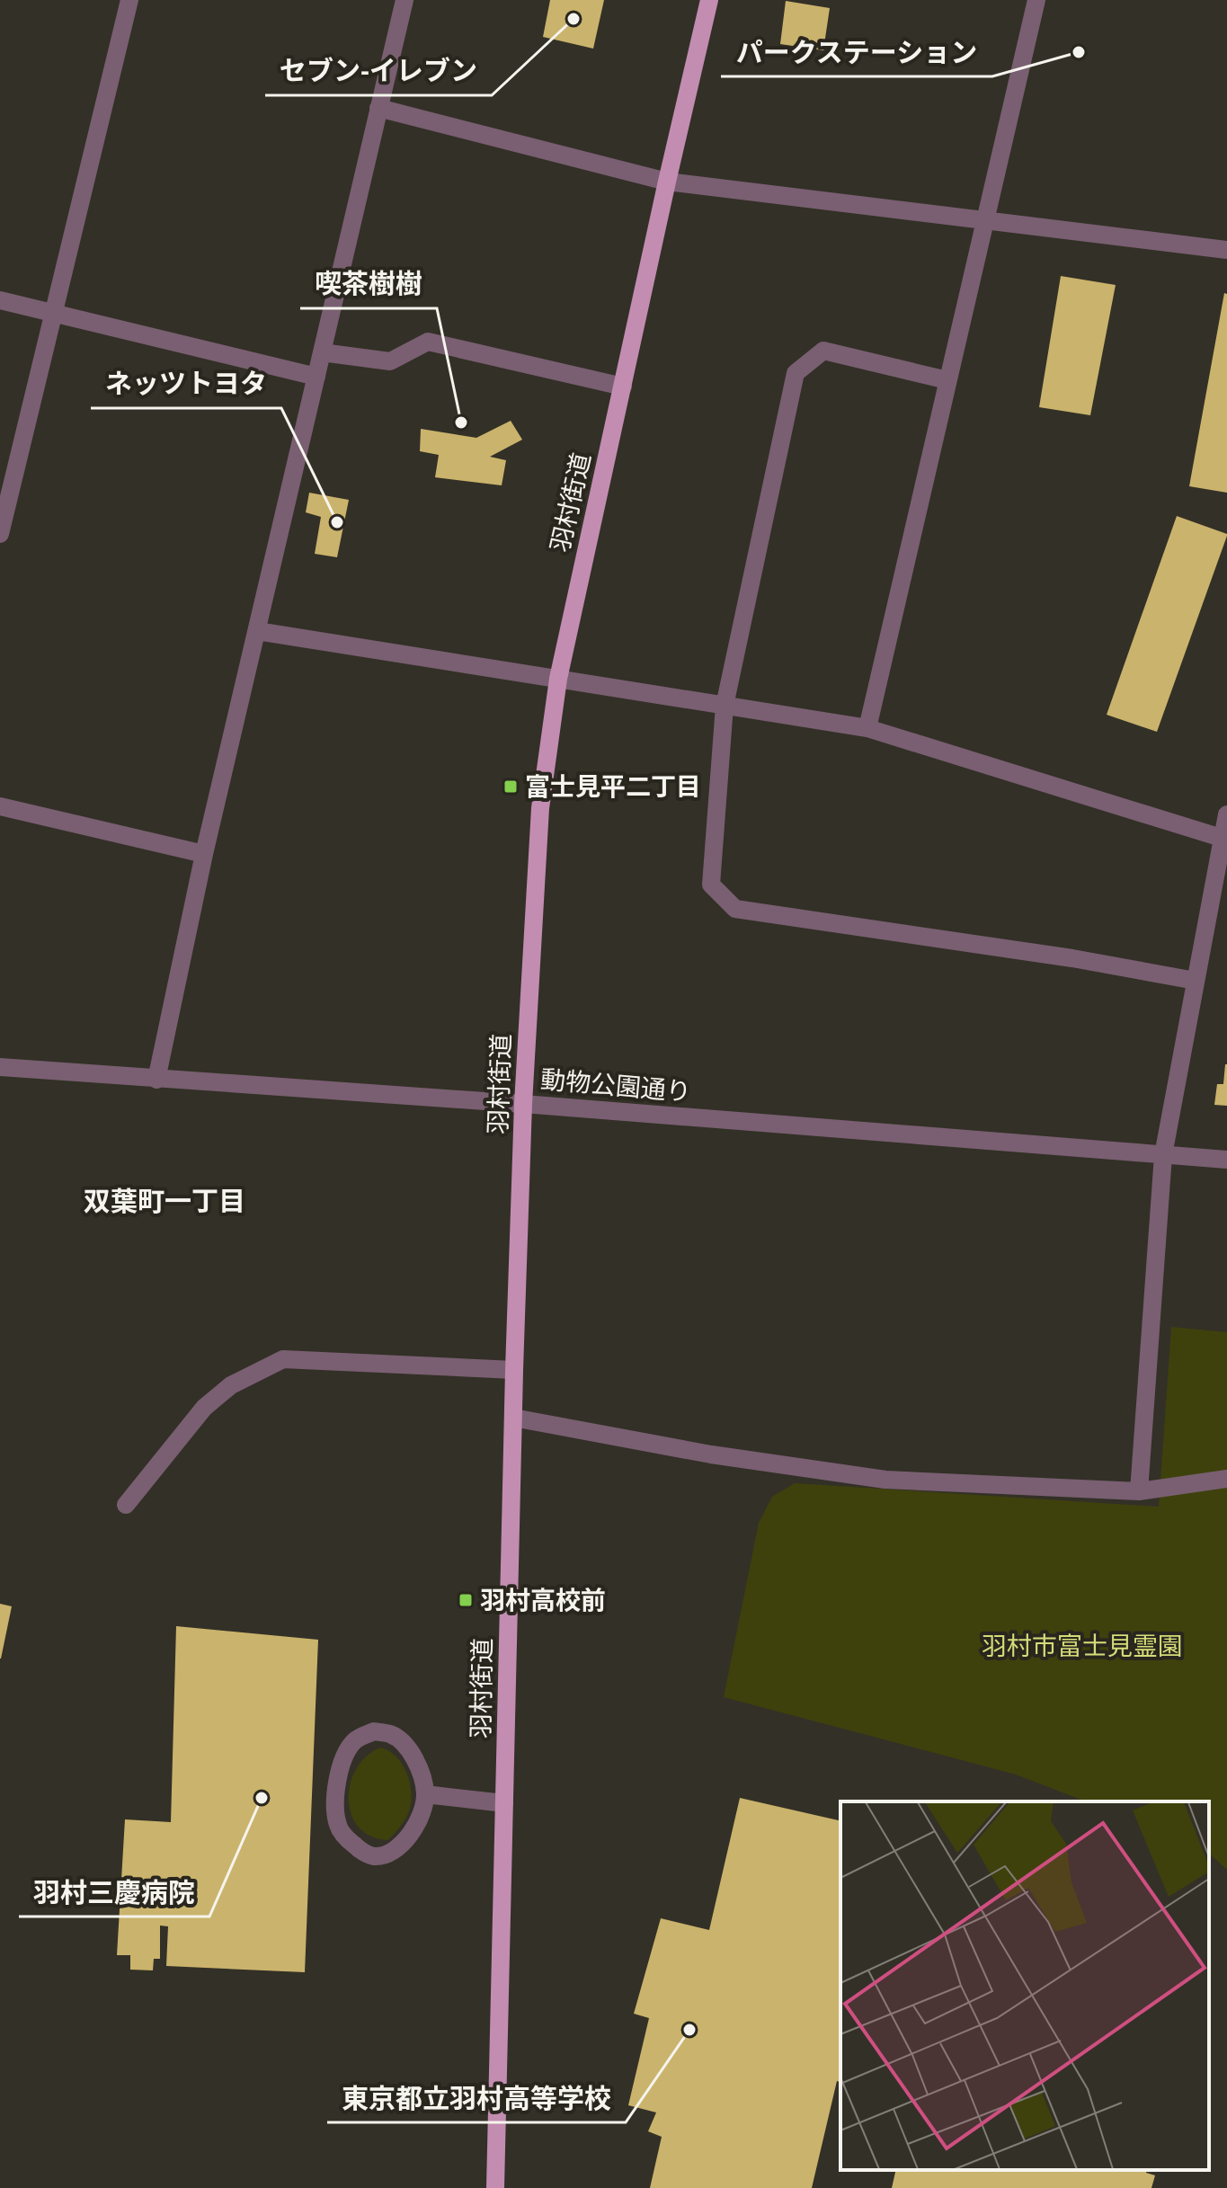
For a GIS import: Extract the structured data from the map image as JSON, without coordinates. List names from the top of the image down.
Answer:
{
  "streets": {
    "main road": ["羽村街道"],
    "street": ["動物公園通り"]
  },
  "crossings": [
    ["羽村街道", "動物公園通り"]
  ],
  "districts": ["双葉町一丁目"],
  "parks": ["羽村市富士見霊園"],
  "places": {
    "other": [
      "セブン-イレブン",
      "パークステーション",
      "喫茶樹樹",
      "ネッツトヨタ",
      "羽村三慶病院",
      "東京都立羽村高等学校"
    ],
    "transit": ["富士見平二丁目", "羽村高校前"]
  }
}
